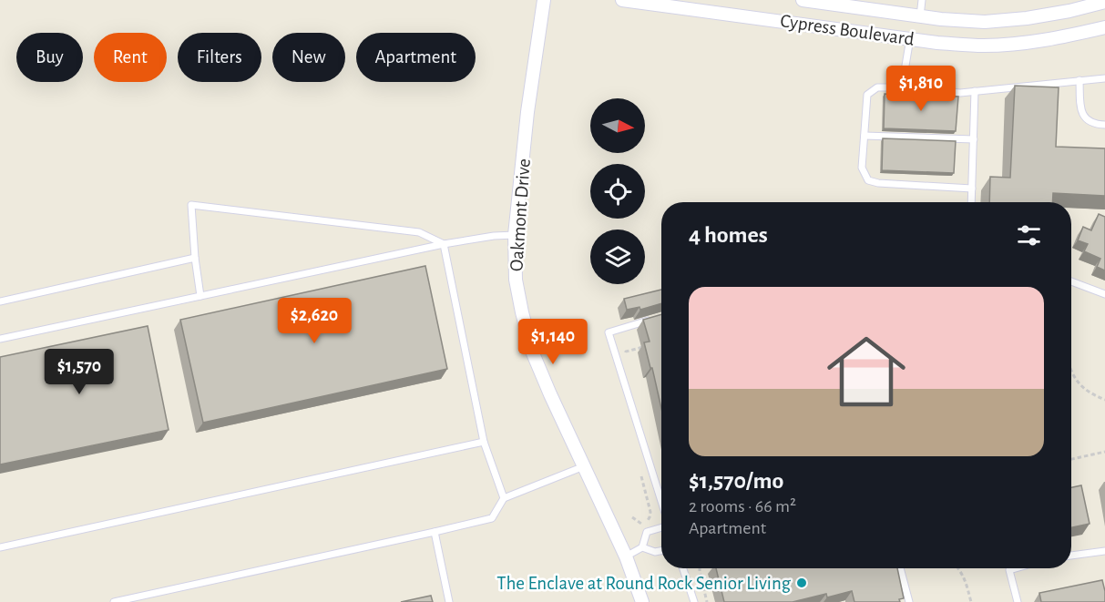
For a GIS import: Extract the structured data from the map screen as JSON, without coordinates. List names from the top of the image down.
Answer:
{
  "streets": {
    "street": ["Cypress Boulevard", "Oakmont Drive"]
  },
  "places": ["The Enclave at Round Rock Senior Living"],
  "north": "right",
  "page": {
    "chip": [
      "Buy",
      "Rent",
      "Filters",
      "New",
      "Apartment"
    ],
    "price": [
      "$1,810",
      "$2,620",
      "$1,140",
      "$1,570"
    ],
    "heading": "4 homes",
    "list": [
      {
        "name": "$1,570/mo",
        "note": "2 rooms · 66 m² · Apartment"
      }
    ]
  }
}
